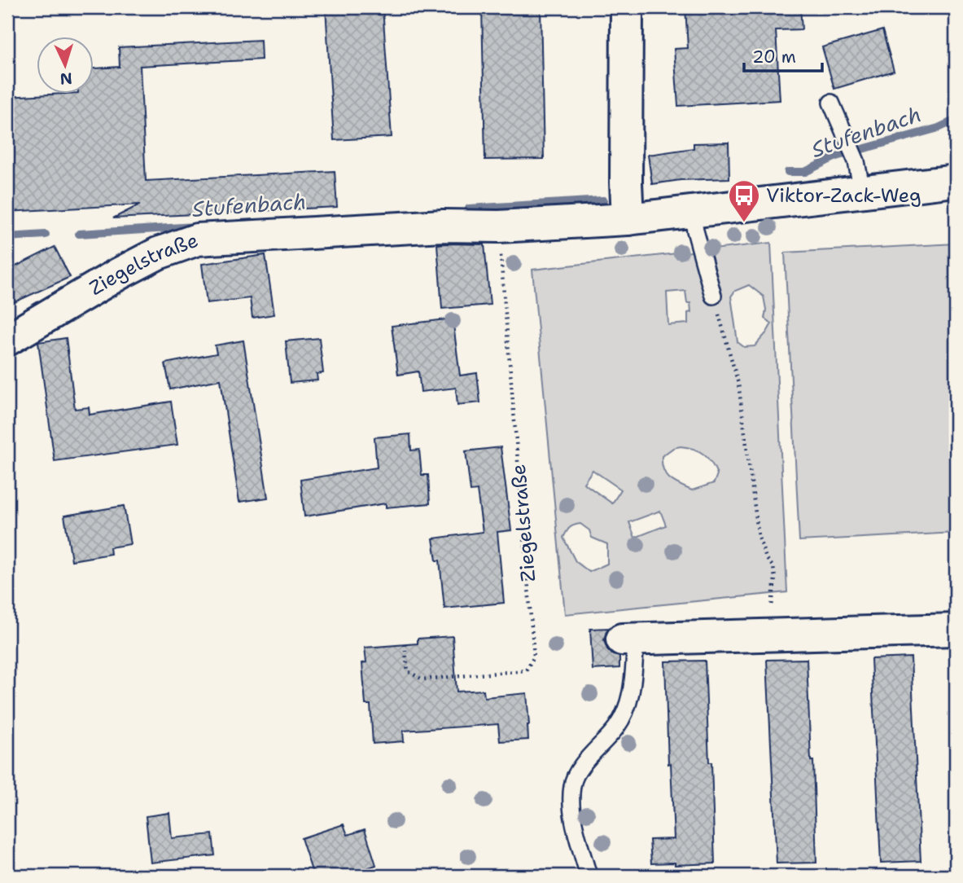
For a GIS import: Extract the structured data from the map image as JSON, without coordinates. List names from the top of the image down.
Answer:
{
  "streets": {
    "street": ["Ziegelstraße"]
  },
  "water": ["Stufenbach"],
  "places": {
    "bus stop": ["Viktor-Zack-Weg"]
  },
  "scale_bar": "20 m",
  "north": "bottom"
}
